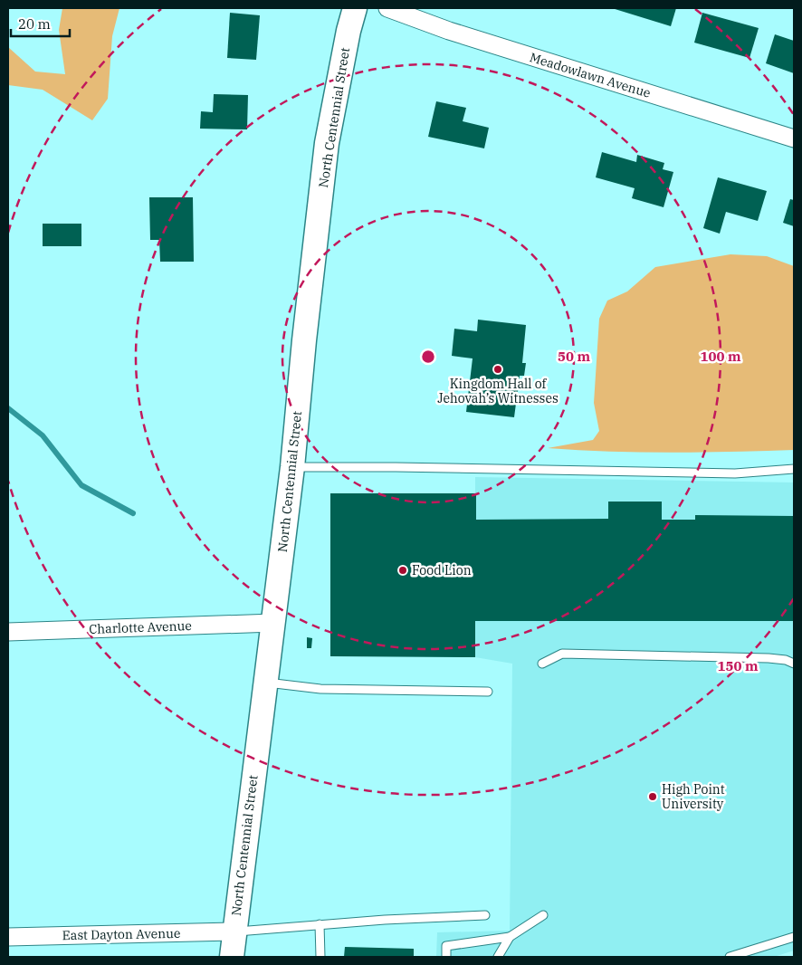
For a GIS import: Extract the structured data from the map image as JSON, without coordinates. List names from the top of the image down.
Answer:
{
  "streets": {
    "main road": ["North Centennial Street"],
    "street": ["Meadowlawn Avenue", "Charlotte Avenue", "East Dayton Avenue"]
  },
  "crossings": [
    ["North Centennial Street", "Charlotte Avenue"],
    ["North Centennial Street", "East Dayton Avenue"]
  ],
  "places": ["Kingdom Hall of Jehovah’s Witnesses", "Food Lion", "High Point University"],
  "scale_bar": "20 m",
  "rings": ["50 m", "100 m", "150 m"]
}
